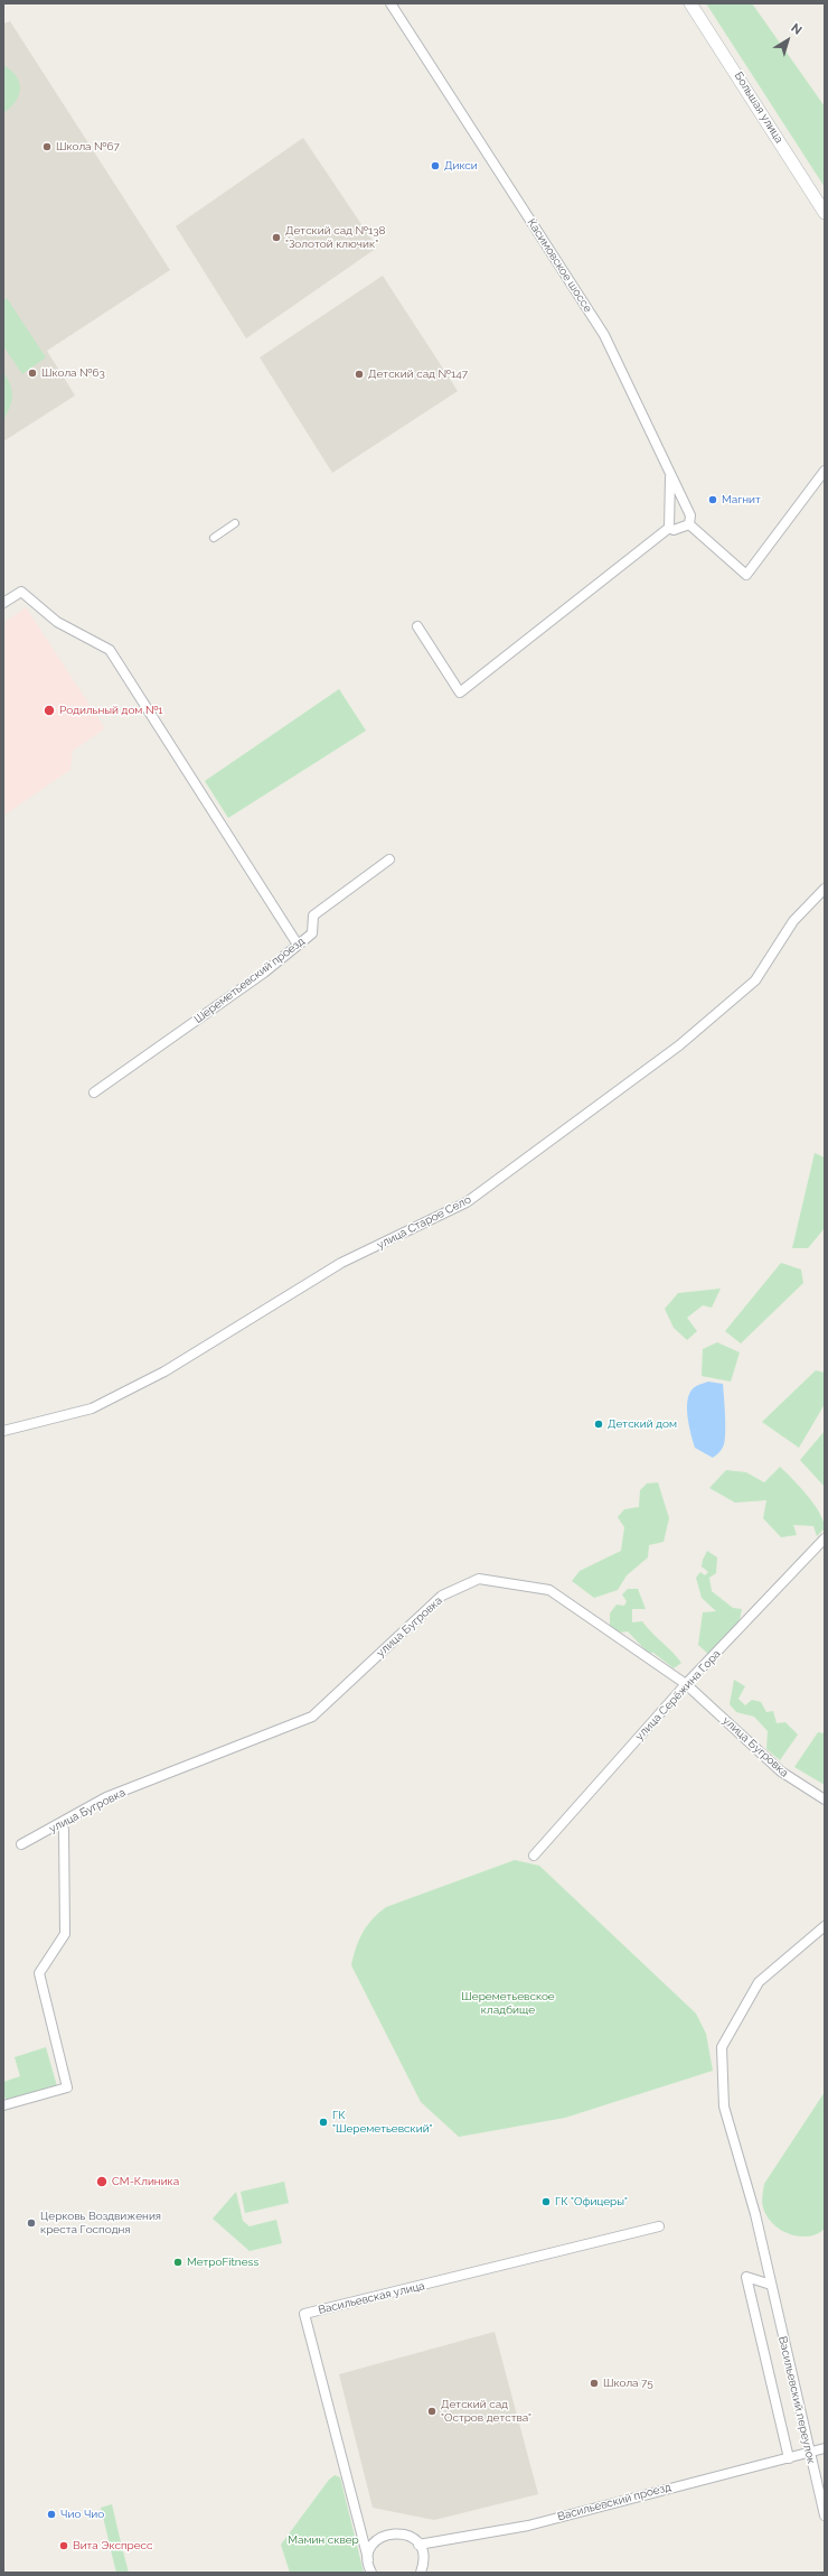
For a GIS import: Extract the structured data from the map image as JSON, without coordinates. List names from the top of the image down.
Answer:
{
  "streets": {
    "street": [
      "Большая улица",
      "Касимовское шоссе",
      "Шереметьевский проезд",
      "улица Старое Село",
      "улица Бугровка",
      "улица Серёжина Гора",
      "Васильевская улица",
      "Васильевский переулок",
      "Васильевский проезд"
    ]
  },
  "crossings": [
    ["улица Бугровка", "улица Серёжина Гора"],
    ["Васильевский переулок", "Васильевский проезд"]
  ],
  "parks": ["Шереметьевское кладбище", "Мамин сквер"],
  "places": [
    "Школа №67",
    "Дикси",
    "Детский сад №138 \"Золотой ключик\"",
    "Школа №63",
    "Детский сад №147",
    "Магнит",
    "Родильный дом №1",
    "Детский дом",
    "ГК \"Шереметьевский\"",
    "СМ-Клиника",
    "ГК \"Офицеры\"",
    "Церковь Воздвижения креста Господня",
    "МетроFitness",
    "Школа 75",
    "Детский сад \"Остров детства\"",
    "Чио Чио",
    "Вита Экспресс"
  ],
  "north": "top right"
}
